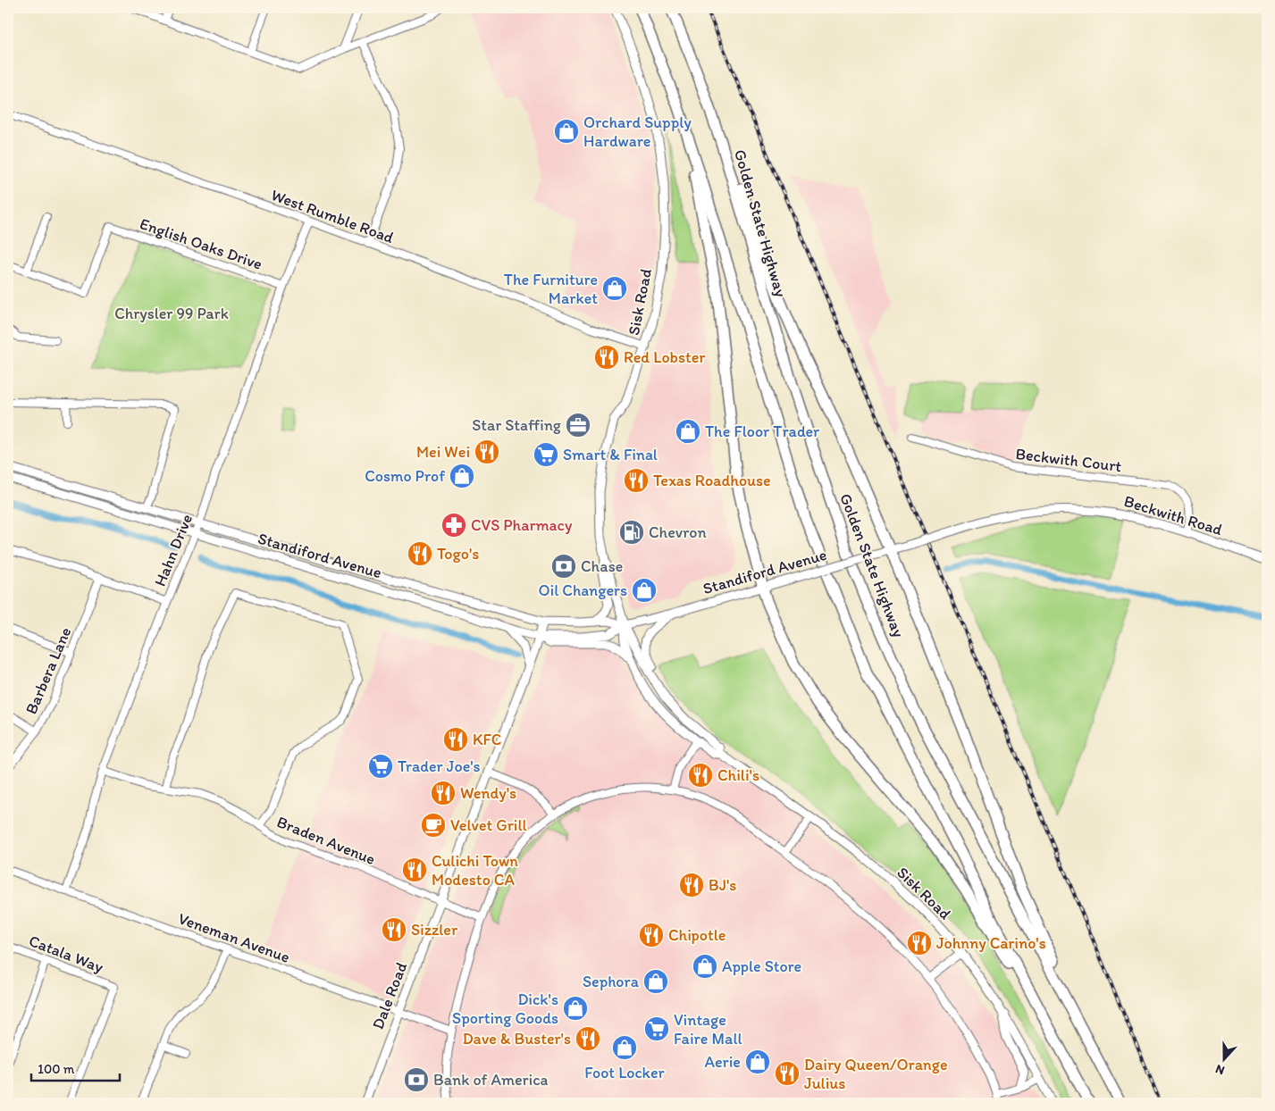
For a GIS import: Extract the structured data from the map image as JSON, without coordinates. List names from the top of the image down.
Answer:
{
  "streets": {
    "highway": ["Golden State Highway"],
    "main road": [
      "Sisk Road",
      "Beckwith Road",
      "Standiford Avenue",
      "Dale Road"
    ],
    "street": [
      "West Rumble Road",
      "English Oaks Drive",
      "Beckwith Court",
      "Hahn Drive",
      "Barbera Lane",
      "Braden Avenue",
      "Veneman Avenue",
      "Catala Way"
    ]
  },
  "crossings": [
    ["West Rumble Road", "Sisk Road"],
    ["West Rumble Road", "Hahn Drive"],
    ["English Oaks Drive", "Hahn Drive"],
    ["Sisk Road", "Standiford Avenue"],
    ["Beckwith Court", "Beckwith Road"],
    ["Beckwith Road", "Standiford Avenue"],
    ["Hahn Drive", "Standiford Avenue"],
    ["Hahn Drive", "Braden Avenue"],
    ["Hahn Drive", "Veneman Avenue"],
    ["Standiford Avenue", "Dale Road"],
    ["Braden Avenue", "Dale Road"],
    ["Veneman Avenue", "Dale Road"]
  ],
  "parks": ["Chrysler 99 Park"],
  "places": {
    "shop": [
      "Orchard Supply Hardware",
      "The Furniture Market",
      "The Floor Trader",
      "Cosmo Prof",
      "Oil Changers",
      "Apple Store",
      "Sephora",
      "Dick's Sporting Goods",
      "Foot Locker",
      "Aerie"
    ],
    "restaurant": [
      "Red Lobster",
      "Mei Wei",
      "Texas Roadhouse",
      "Togo's",
      "KFC",
      "Chili's",
      "Wendy's",
      "Culichi Town Modesto CA",
      "BJ's",
      "Sizzler",
      "Chipotle",
      "Johnny Carino's",
      "Dave & Buster's",
      "Dairy Queen/Orange Julius"
    ],
    "office": ["Star Staffing"],
    "supermarket": ["Smart & Final", "Trader Joe's", "Vintage Faire Mall"],
    "pharmacy": ["CVS Pharmacy"],
    "fuel station": ["Chevron"],
    "bank": ["Chase", "Bank of America"],
    "cafe": ["Velvet Grill"]
  },
  "scale_bar": "100 m",
  "north": "bottom"
}
